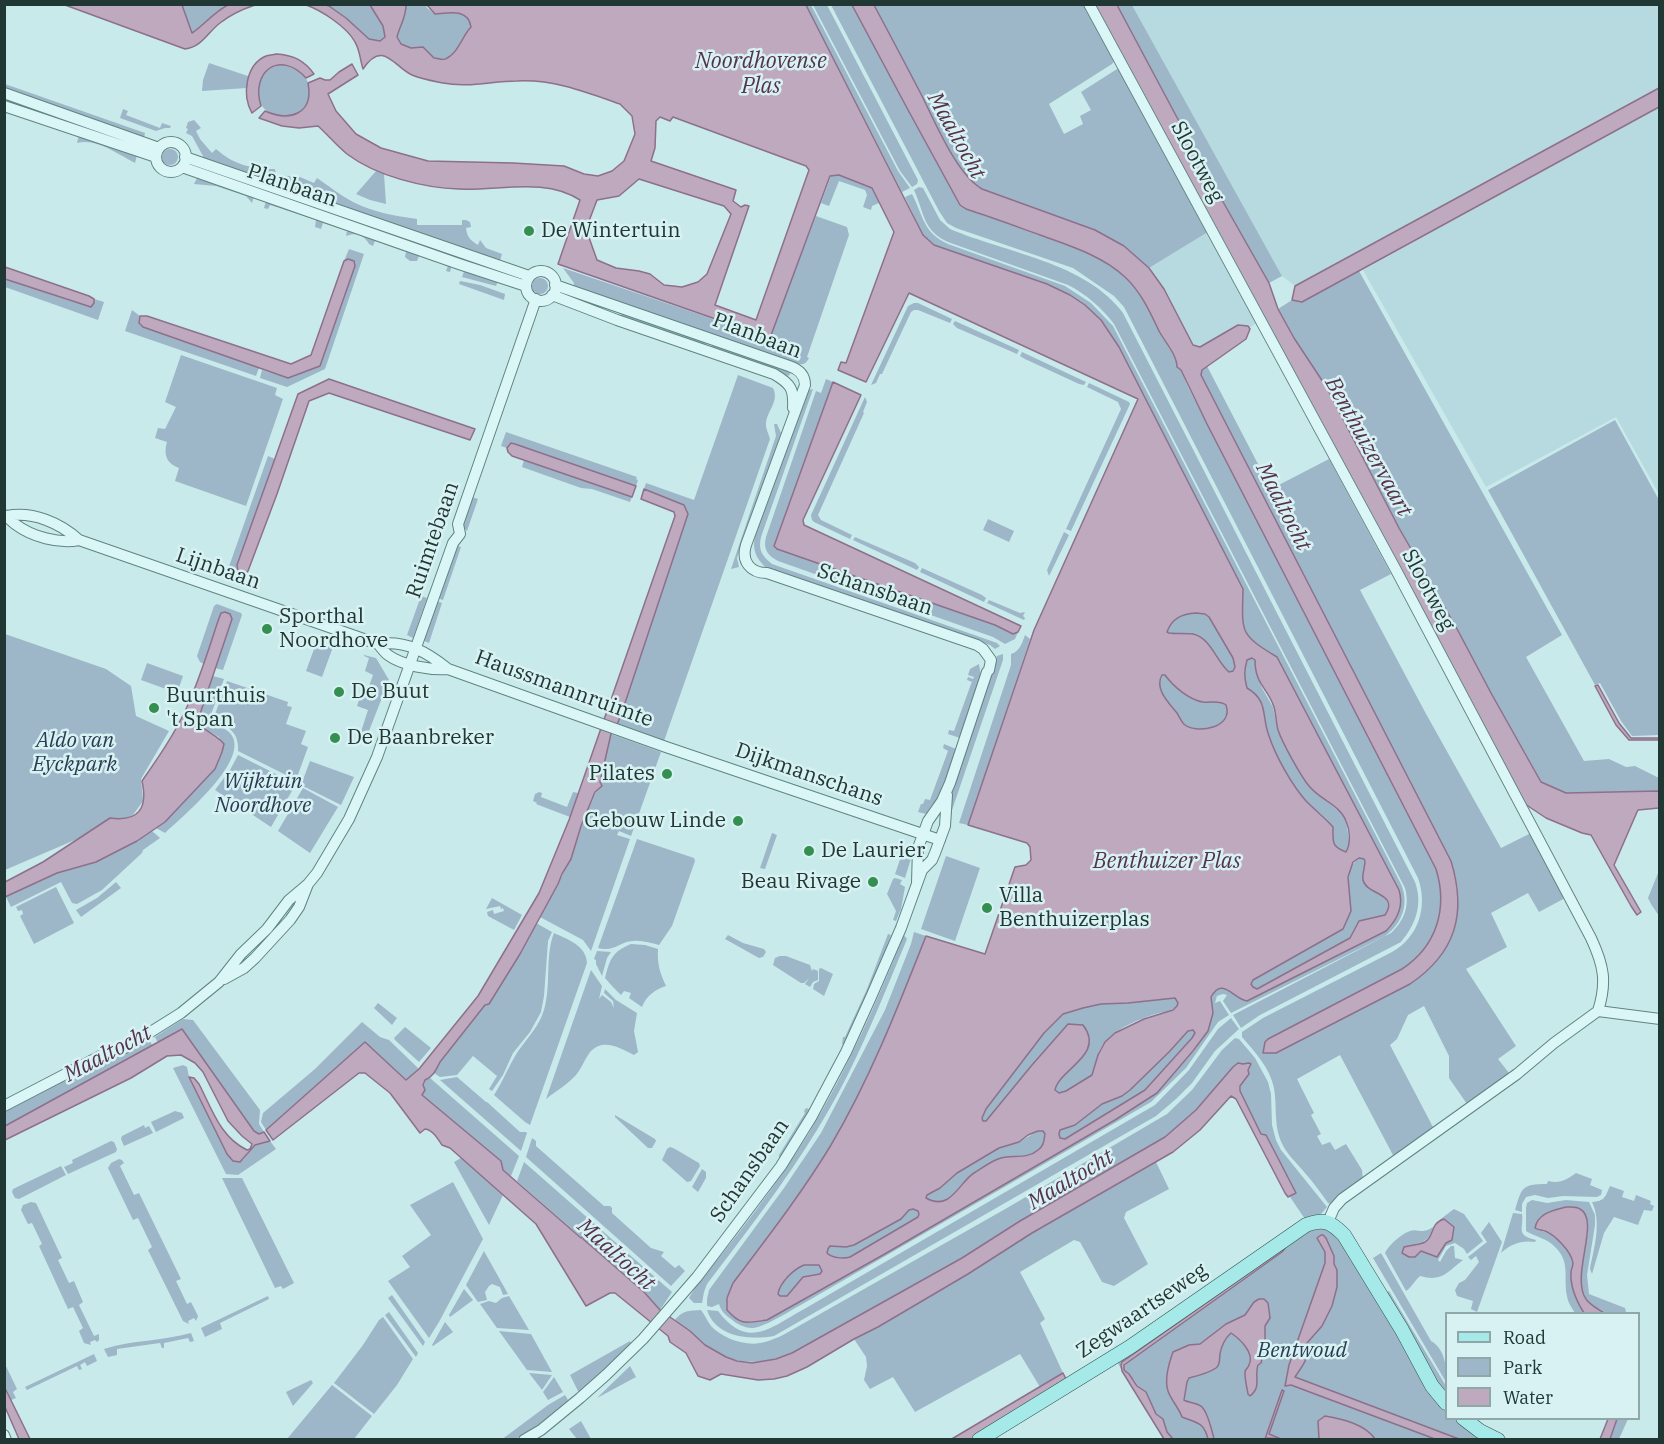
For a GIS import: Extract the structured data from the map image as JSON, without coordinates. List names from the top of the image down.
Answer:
{
  "streets": {
    "main road": ["Zegwaartseweg"],
    "street": [
      "Slootweg",
      "Planbaan",
      "Ruimtebaan",
      "Lijnbaan",
      "Schansbaan",
      "Haussmannruimte",
      "Dijkmanschans"
    ]
  },
  "crossings": [
    ["Planbaan", "Ruimtebaan"],
    ["Planbaan", "Schansbaan"],
    ["Ruimtebaan", "Lijnbaan"],
    ["Lijnbaan", "Haussmannruimte"],
    ["Schansbaan", "Dijkmanschans"],
    ["Haussmannruimte", "Dijkmanschans"]
  ],
  "water": [
    "Noordhovense Plas",
    "Maaltocht",
    "Benthuizervaart",
    "Benthuizer Plas"
  ],
  "parks": ["Aldo van Eyckpark", "Wijktuin Noordhove", "Bentwoud"],
  "places": [
    "De Wintertuin",
    "Sporthal Noordhove",
    "De Buut",
    "Buurthuis 't Span",
    "De Baanbreker",
    "Pilates",
    "Gebouw Linde",
    "De Laurier",
    "Beau Rivage",
    "Villa Benthuizerplas"
  ],
  "legend": ["Road", "Park", "Water"]
}
